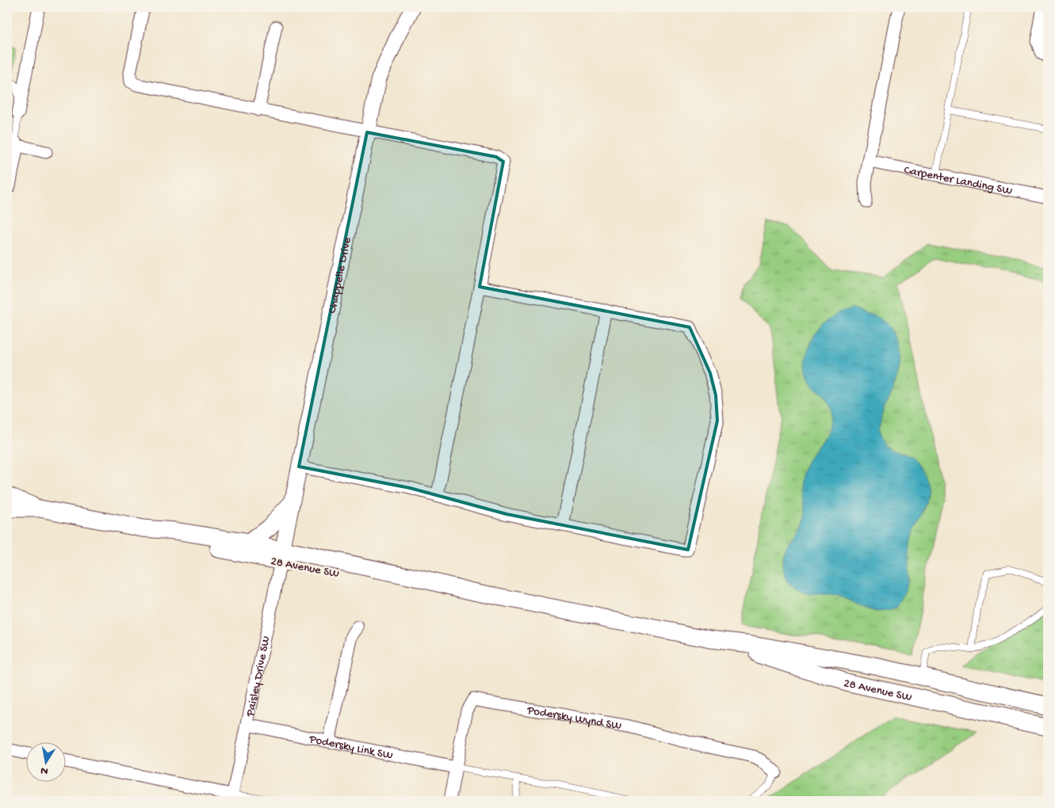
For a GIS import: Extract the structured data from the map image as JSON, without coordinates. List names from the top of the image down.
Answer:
{
  "streets": {
    "main road": ["28 Avenue SW"],
    "street": [
      "Carpenter Landing SW",
      "Chappelle Drive",
      "Paisley Drive SW",
      "Podersky Wynd SW",
      "Podersky Link SW"
    ]
  },
  "crossings": [
    ["Chappelle Drive", "28 Avenue SW"],
    ["Chappelle Drive", "Paisley Drive SW"],
    ["28 Avenue SW", "Paisley Drive SW"],
    ["Paisley Drive SW", "Podersky Link SW"],
    ["Podersky Wynd SW", "Podersky Link SW"]
  ],
  "north": "bottom"
}
